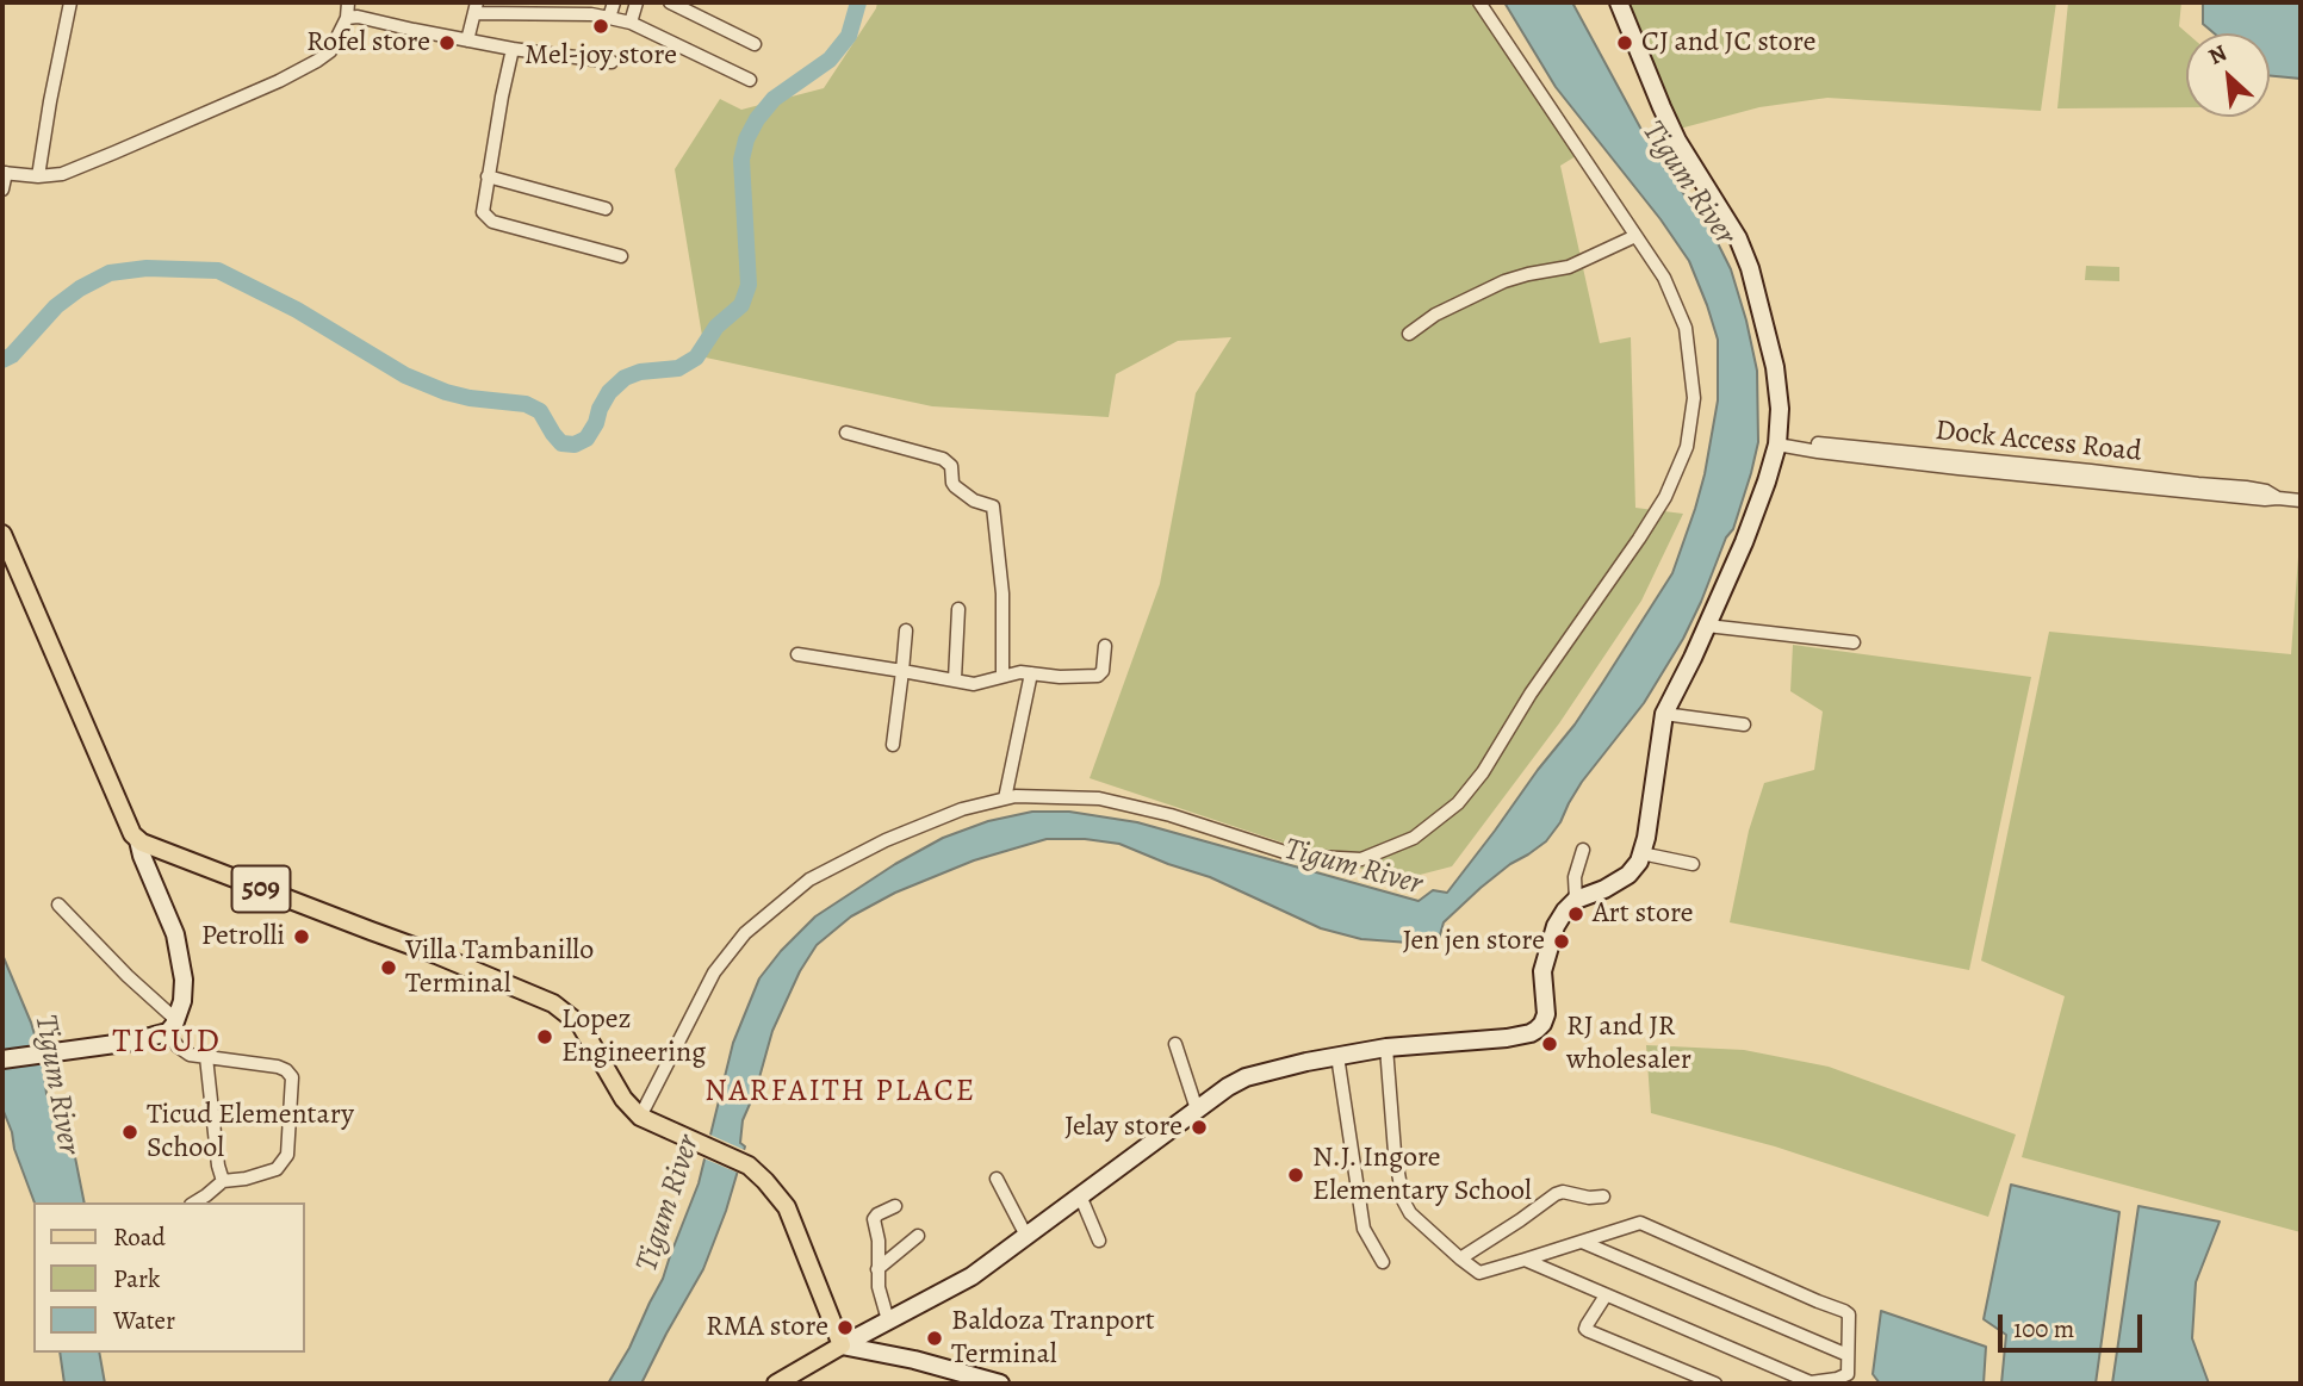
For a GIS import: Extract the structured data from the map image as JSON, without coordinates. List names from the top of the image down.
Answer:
{
  "streets": {
    "main road": ["509"],
    "street": ["Dock Access Road"]
  },
  "districts": ["TICUD", "NARFAITH PLACE"],
  "water": ["Tigum River"],
  "places": [
    "Mel-joy store",
    "Rofel store",
    "CJ and JC store",
    "Art store",
    "Petrolli",
    "Jen jen store",
    "Villa Tambanillo Terminal",
    "Lopez Engineering",
    "RJ and JR wholesaler",
    "Jelay store",
    "Ticud Elementary School",
    "N.J. Ingore Elementary School",
    "RMA store",
    "Baldoza Tranport Terminal"
  ],
  "legend": ["Road", "Park", "Water"],
  "scale_bar": "100 m",
  "north": "top left"
}
